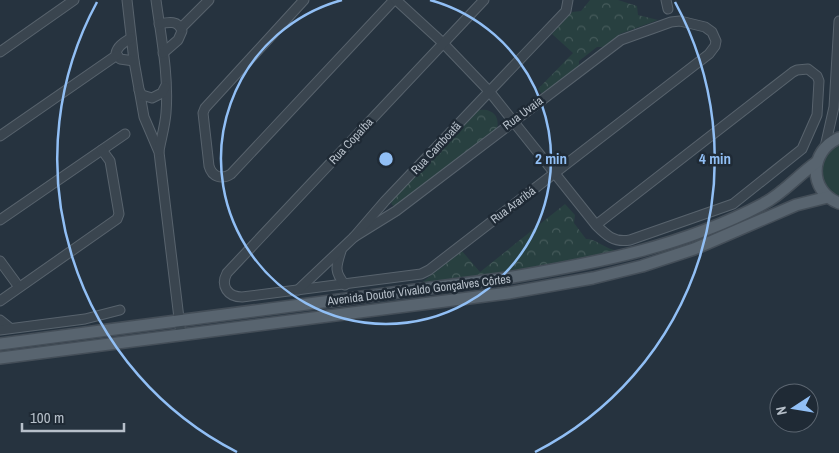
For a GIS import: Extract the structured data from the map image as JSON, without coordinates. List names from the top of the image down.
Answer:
{
  "streets": {
    "main road": ["Avenida Doutor Vivaldo Gonçalves Côrtes"],
    "street": [
      "Rua Uvaia",
      "Rua Copaíba",
      "Rua Camboatã",
      "Rua Araribá"
    ]
  },
  "crossings": [
    ["Rua Uvaia", "Rua Camboatã"],
    ["Rua Uvaia", "Rua Araribá"],
    ["Rua Copaíba", "Rua Araribá"],
    ["Rua Camboatã", "Rua Araribá"]
  ],
  "scale_bar": "100 m",
  "north": "left",
  "rings": ["2 min", "4 min"]
}
